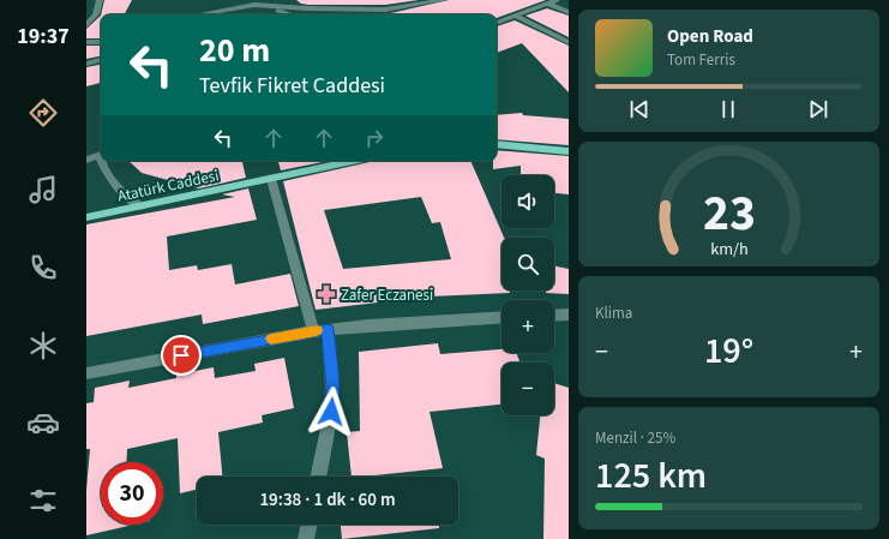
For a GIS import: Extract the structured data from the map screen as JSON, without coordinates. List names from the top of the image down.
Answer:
{
  "streets": {
    "main road": ["Atatürk Caddesi"]
  },
  "places": {
    "pharmacy": ["Zafer Eczanesi"]
  },
  "page": {
    "tabs": "19:37",
    "turn": ["20 m", "Tevfik Fikret Caddesi"],
    "song": ["Open Road", "Tom Ferris"],
    "map_buttons": ["+", "−"],
    "tile": [
      "Klima",
      ["Menzil · 25%", "125 km"]
    ],
    "heat": ["−", "19°", "+"],
    "limit": "30",
    "trip": "19:38 · 1 dk · 60 m",
    "gauge": ["23", "km/h"]
  }
}
